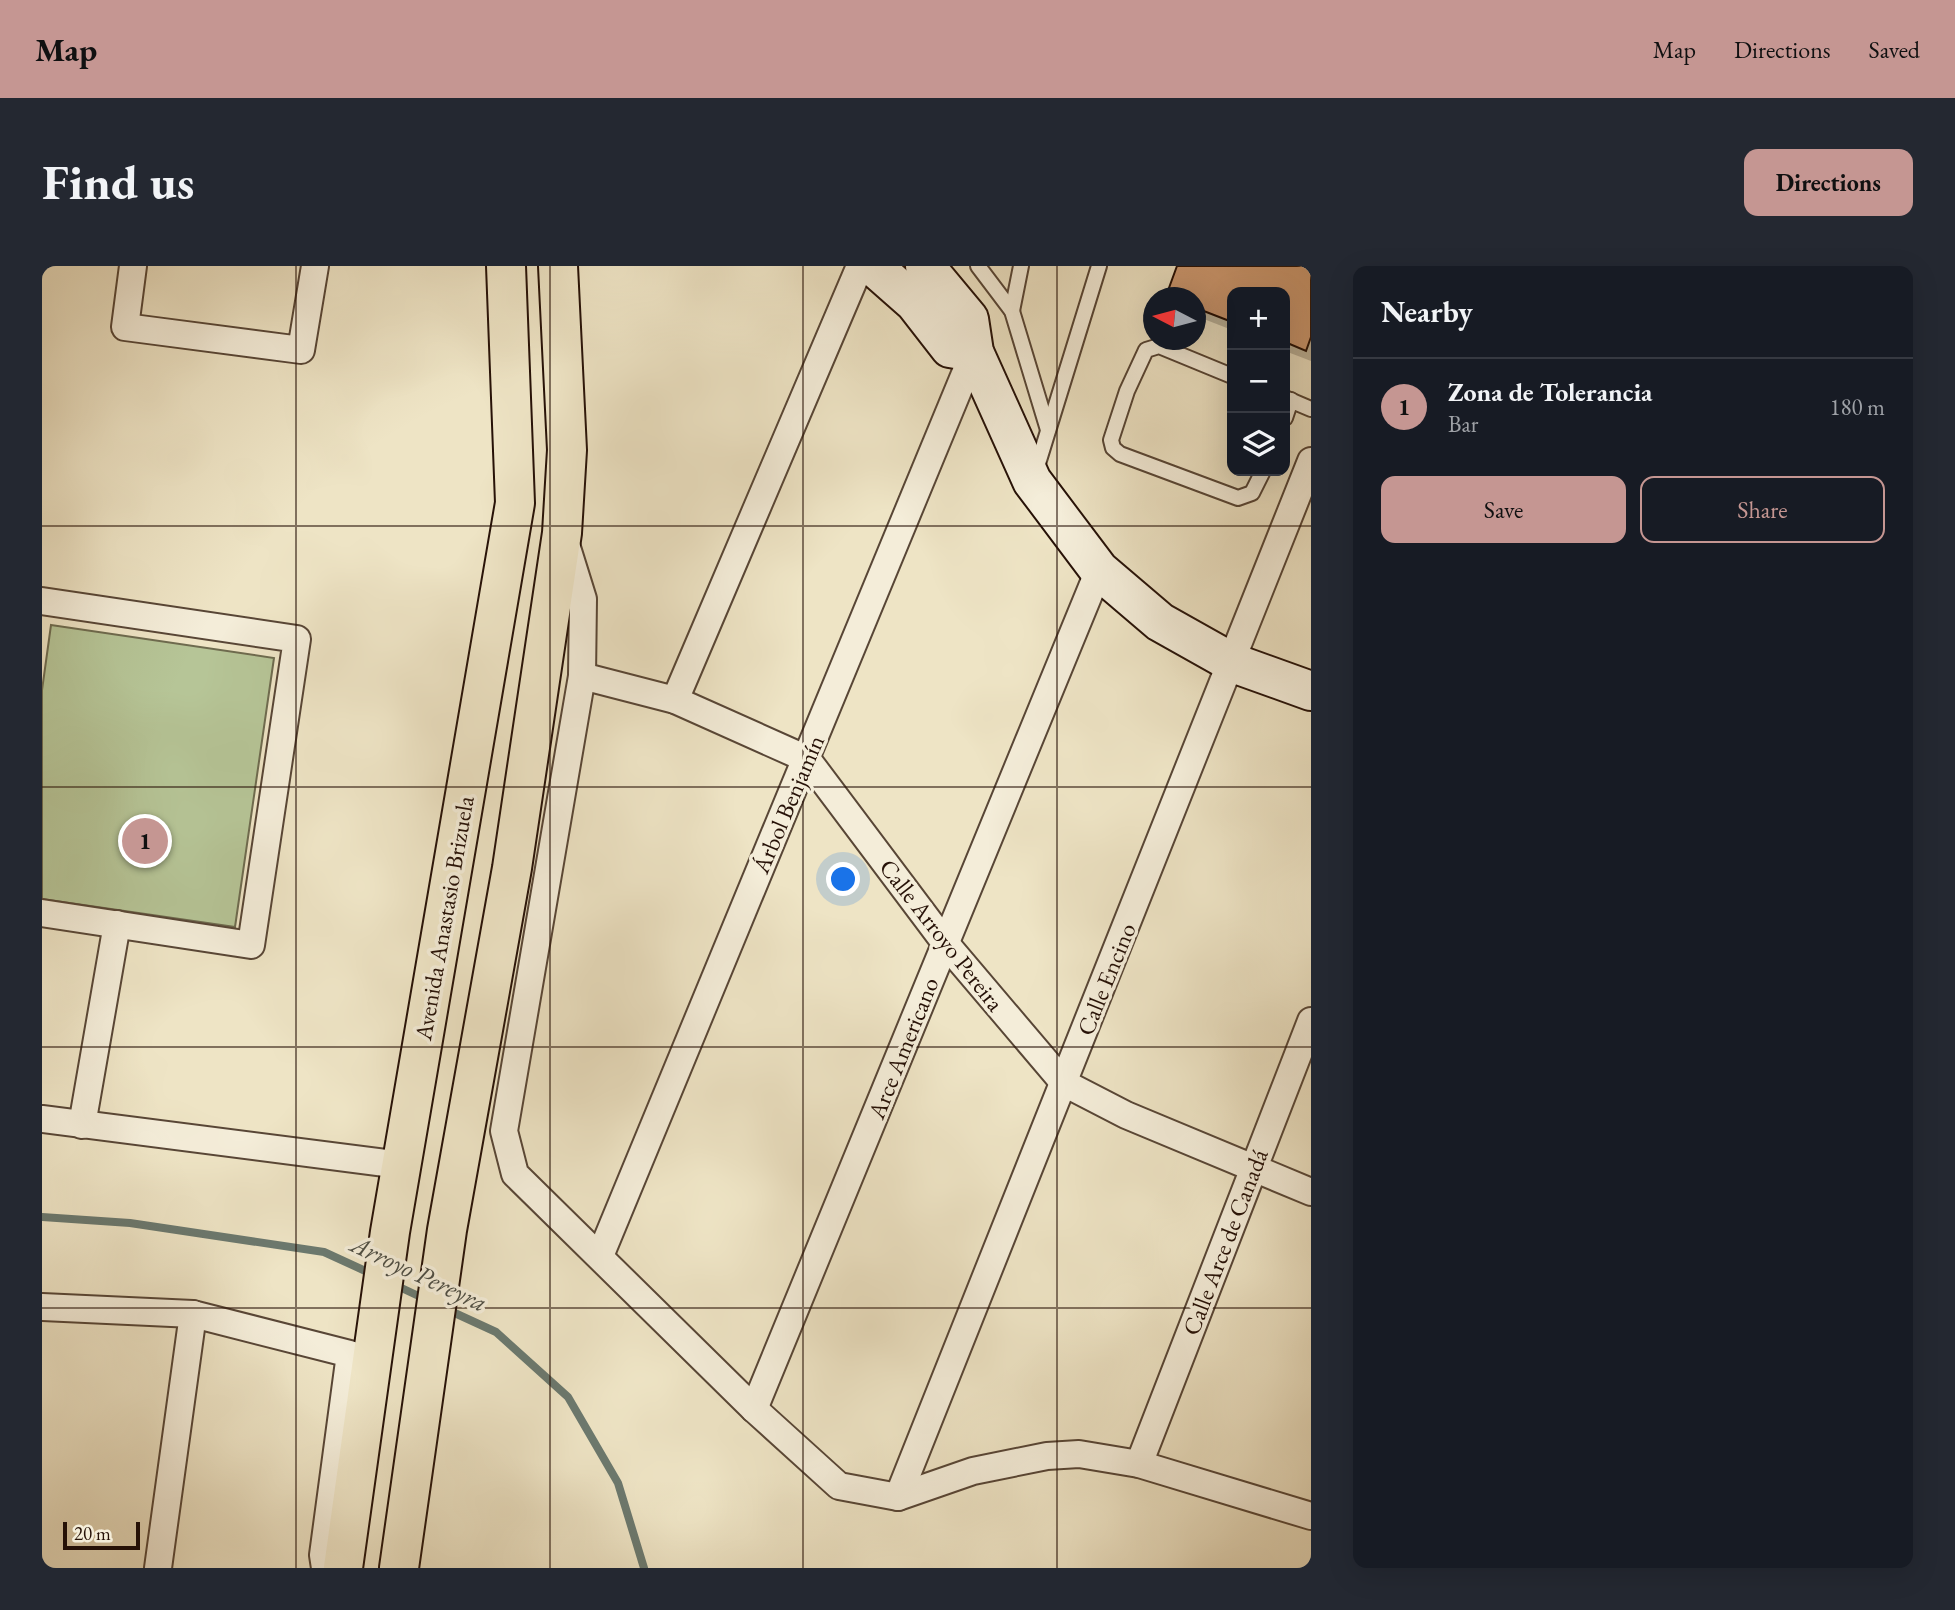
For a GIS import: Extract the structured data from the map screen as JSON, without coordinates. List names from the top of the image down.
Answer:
{
  "streets": {
    "main road": ["Avenida Anastasio Brizuela"],
    "street": [
      "Árbol Benjamín",
      "Calle Arroyo Pereira",
      "Calle Encino",
      "Arce Americano",
      "Calle Arce de Canadá"
    ]
  },
  "crossings": [
    ["Árbol Benjamín", "Calle Arroyo Pereira"],
    ["Calle Arroyo Pereira", "Calle Encino"],
    ["Calle Arroyo Pereira", "Arce Americano"],
    ["Calle Arroyo Pereira", "Calle Arce de Canadá"]
  ],
  "water": ["Arroyo Pereyra"],
  "scale_bar": "20 m",
  "north": "left",
  "page": {
    "header": "Map",
    "nav": ["Map", "Directions", "Saved"],
    "buttons": [
      "Directions",
      ["Save", "Share"]
    ],
    "title": "Find us",
    "heading": "Nearby",
    "map_buttons": ["+", "−"],
    "list": [
      {
        "mark": "1",
        "name": "Zona de Tolerancia",
        "note": "Bar",
        "value": "180 m"
      }
    ],
    "pins": "1",
    "scale": "20 m"
  }
}
